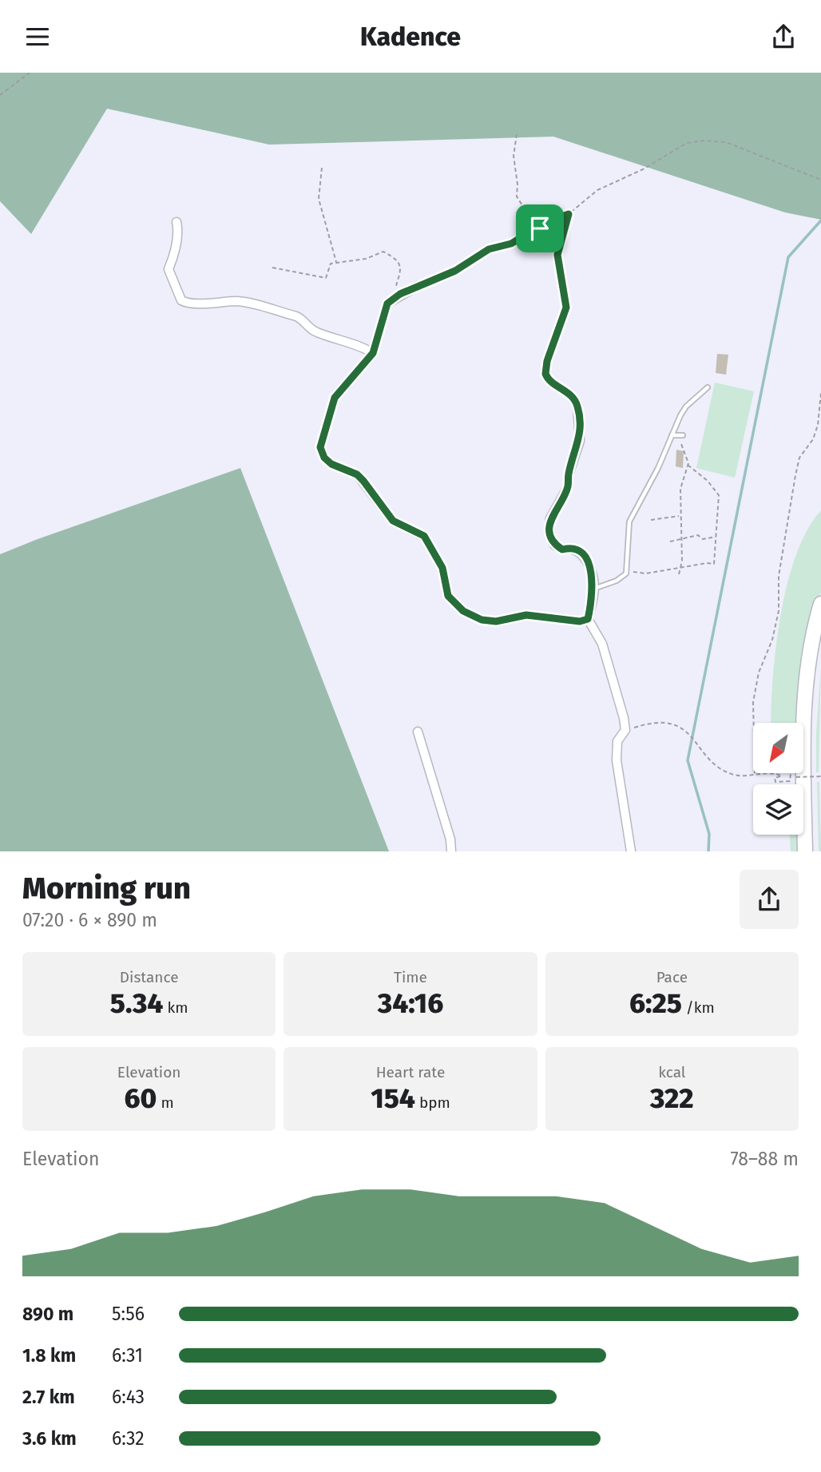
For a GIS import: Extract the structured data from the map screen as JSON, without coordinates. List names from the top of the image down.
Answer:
{
  "north": "bottom left",
  "page": {
    "header": "Kadence",
    "heading": ["Morning run", "07:20 · 6 × 890 m"],
    "stats": [
      ["Distance", "5.34 km"],
      ["Time", "34:16"],
      ["Pace", "6:25 /km"],
      ["Elevation", "60 m"],
      ["Heart rate", "154 bpm"],
      ["kcal", "322"]
    ],
    "chart": ["Elevation", "78–88 m"],
    "list": [
      {
        "name": "890 m",
        "note": "5:56"
      },
      {
        "name": "1.8 km",
        "note": "6:31"
      },
      {
        "name": "2.7 km",
        "note": "6:43"
      },
      {
        "name": "3.6 km",
        "note": "6:32"
      }
    ]
  }
}
